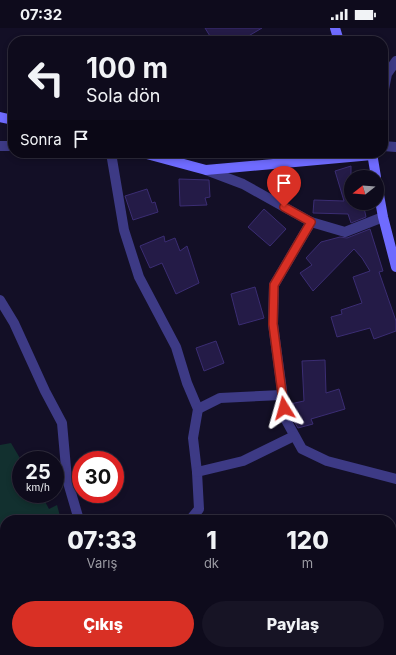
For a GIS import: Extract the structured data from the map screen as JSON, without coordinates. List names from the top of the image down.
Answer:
{
  "north": "left",
  "page": {
    "status": "07:32",
    "turn": ["100 m", "Sola dön"],
    "then": "Sonra",
    "speed": "25 km/h",
    "limit": "30",
    "eta": [
      "07:33",
      "Varış",
      "1",
      "dk",
      "120",
      "m"
    ],
    "buttons": ["Çıkış", "Paylaş"]
  }
}
